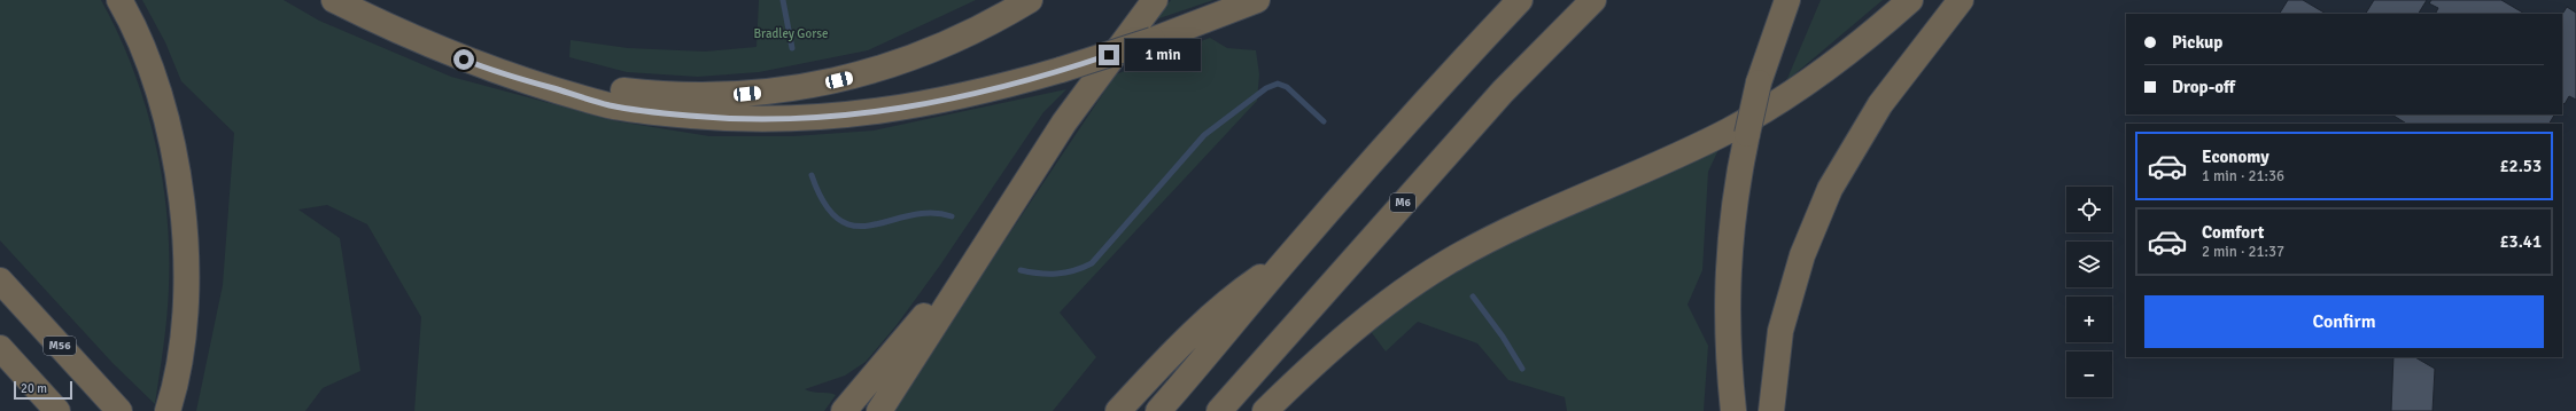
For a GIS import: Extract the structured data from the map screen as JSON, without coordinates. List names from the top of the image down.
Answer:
{
  "streets": {
    "highway": ["M6", "M56"]
  },
  "parks": ["Bradley Gorse"],
  "scale_bar": "20 m",
  "page": {
    "banner": ["Pickup", "Drop-off"],
    "bubble": "1 min",
    "list": [
      {
        "name": "Economy",
        "note": "1 min · 21:36",
        "value": "£2.53"
      },
      {
        "name": "Comfort",
        "note": "2 min · 21:37",
        "value": "£3.41"
      }
    ],
    "map_buttons": ["+", "−"],
    "buttons": "Confirm",
    "scale": "20 m"
  }
}
